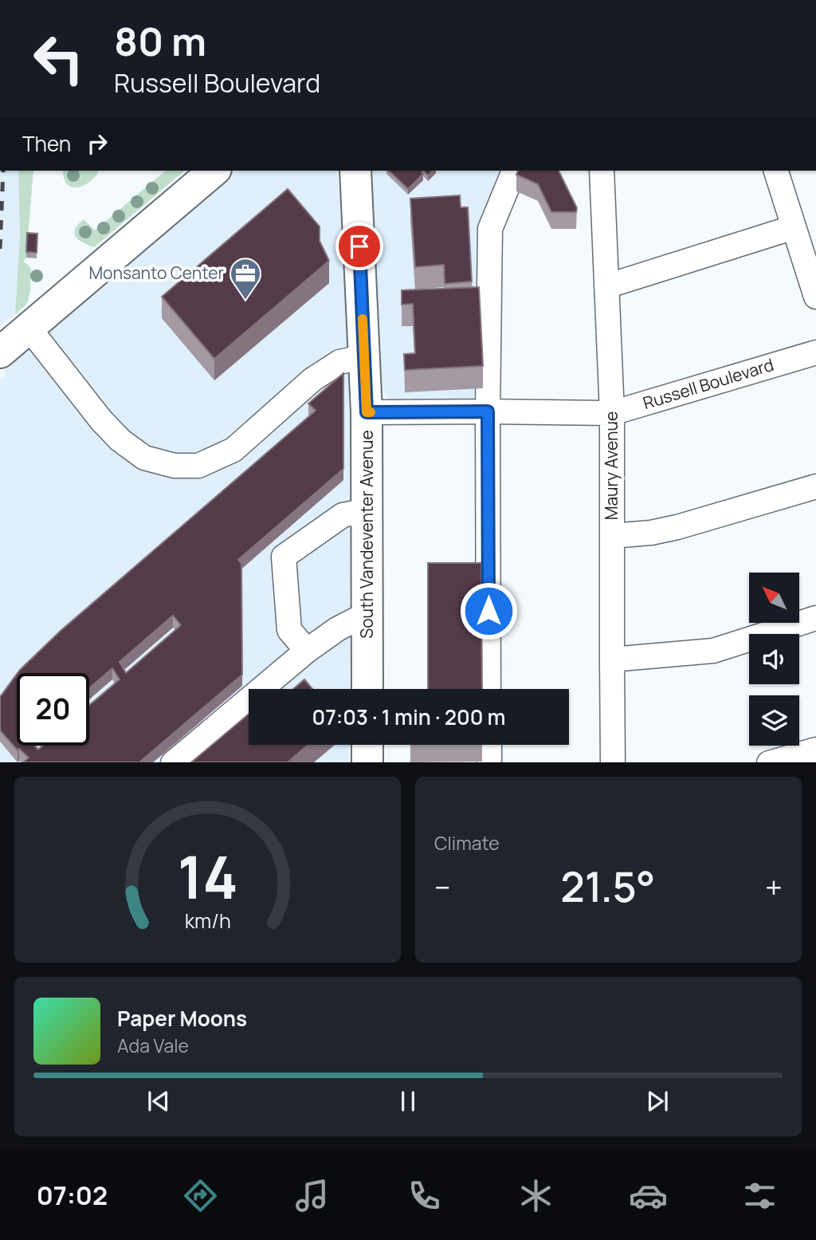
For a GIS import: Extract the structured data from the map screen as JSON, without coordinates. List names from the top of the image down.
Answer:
{
  "streets": {
    "main road": ["South Vandeventer Avenue"],
    "street": ["Russell Boulevard", "Maury Avenue"]
  },
  "crossings": [
    ["Russell Boulevard", "Maury Avenue"],
    ["Russell Boulevard", "South Vandeventer Avenue"]
  ],
  "places": {
    "office": ["Monsanto Center"]
  },
  "north": "top left",
  "page": {
    "turn": ["80 m", "Russell Boulevard"],
    "then": "Then",
    "limit": "20",
    "trip": "07:03 · 1 min · 200 m",
    "tile": "Climate",
    "heat": ["−", "21.5°", "+"],
    "song": ["Paper Moons", "Ada Vale"],
    "tabs": "07:02",
    "gauge": ["14", "km/h"]
  }
}
